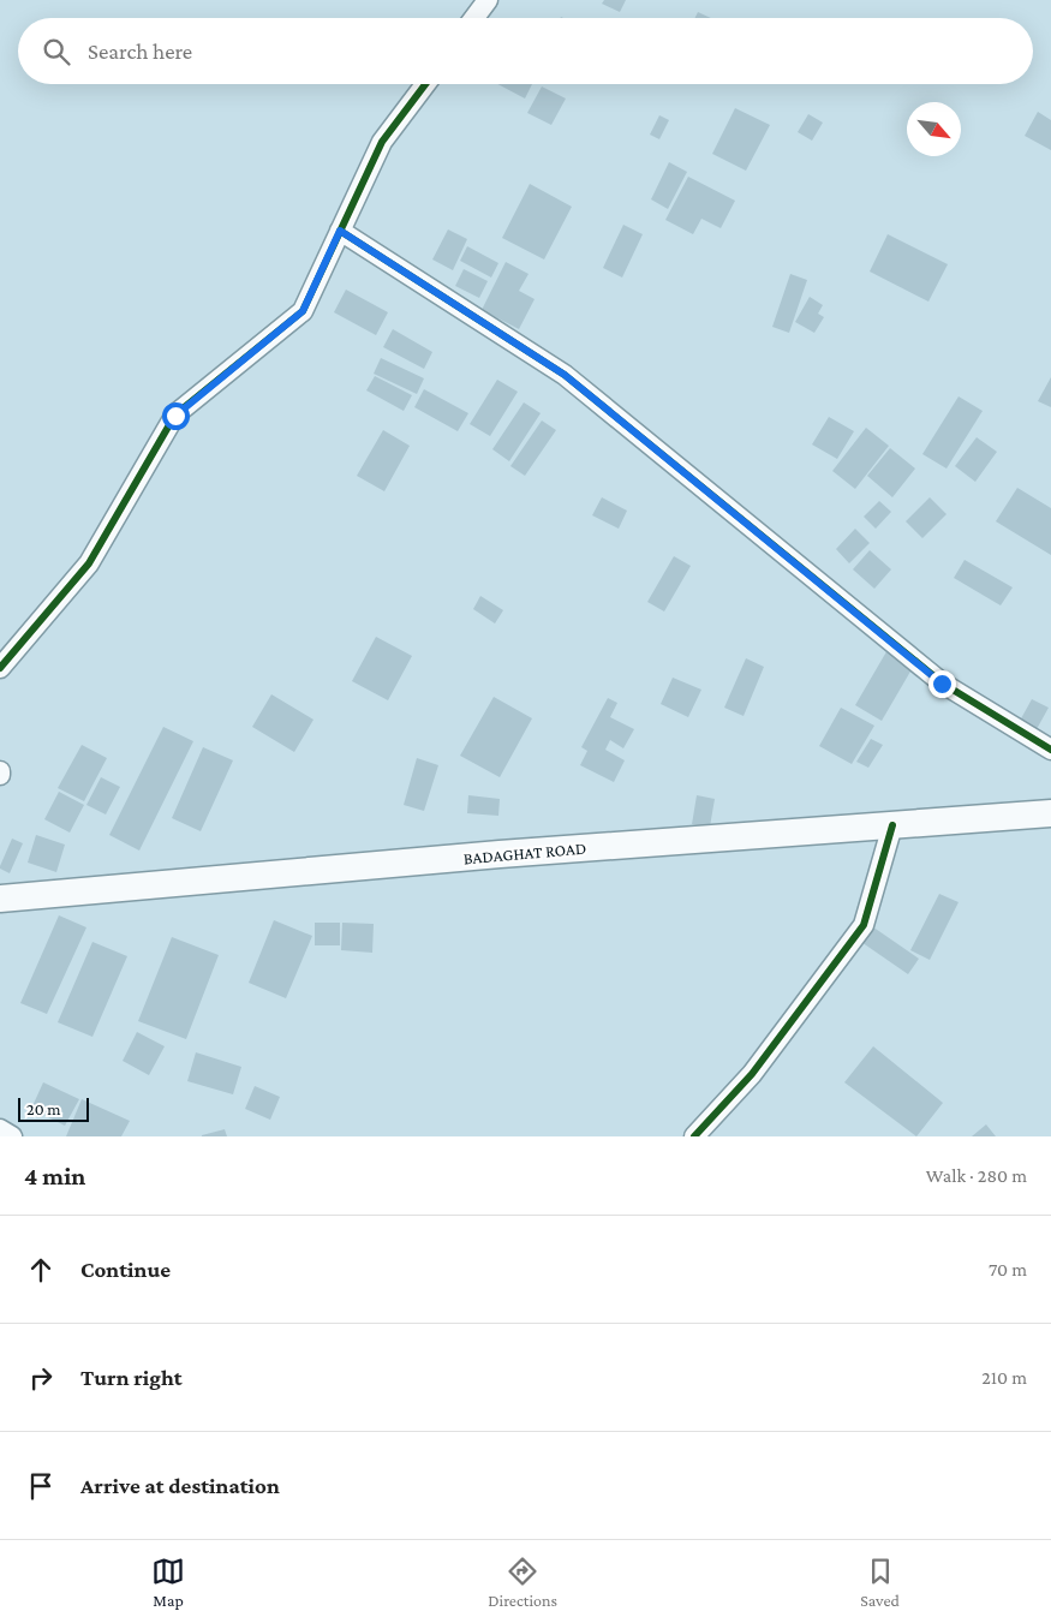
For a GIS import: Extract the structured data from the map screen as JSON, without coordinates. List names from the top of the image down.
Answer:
{
  "streets": {
    "main road": ["BADAGHAT ROAD"]
  },
  "scale_bar": "20 m",
  "north": "bottom right",
  "page": {
    "search": "Search here",
    "scale": "20 m",
    "heading": ["4 min", "Walk · 280 m"],
    "list": [
      ["Continue", "70 m"],
      ["Turn right", "210 m"],
      "Arrive at destination"
    ],
    "nav": ["Map", "Directions", "Saved"]
  }
}
